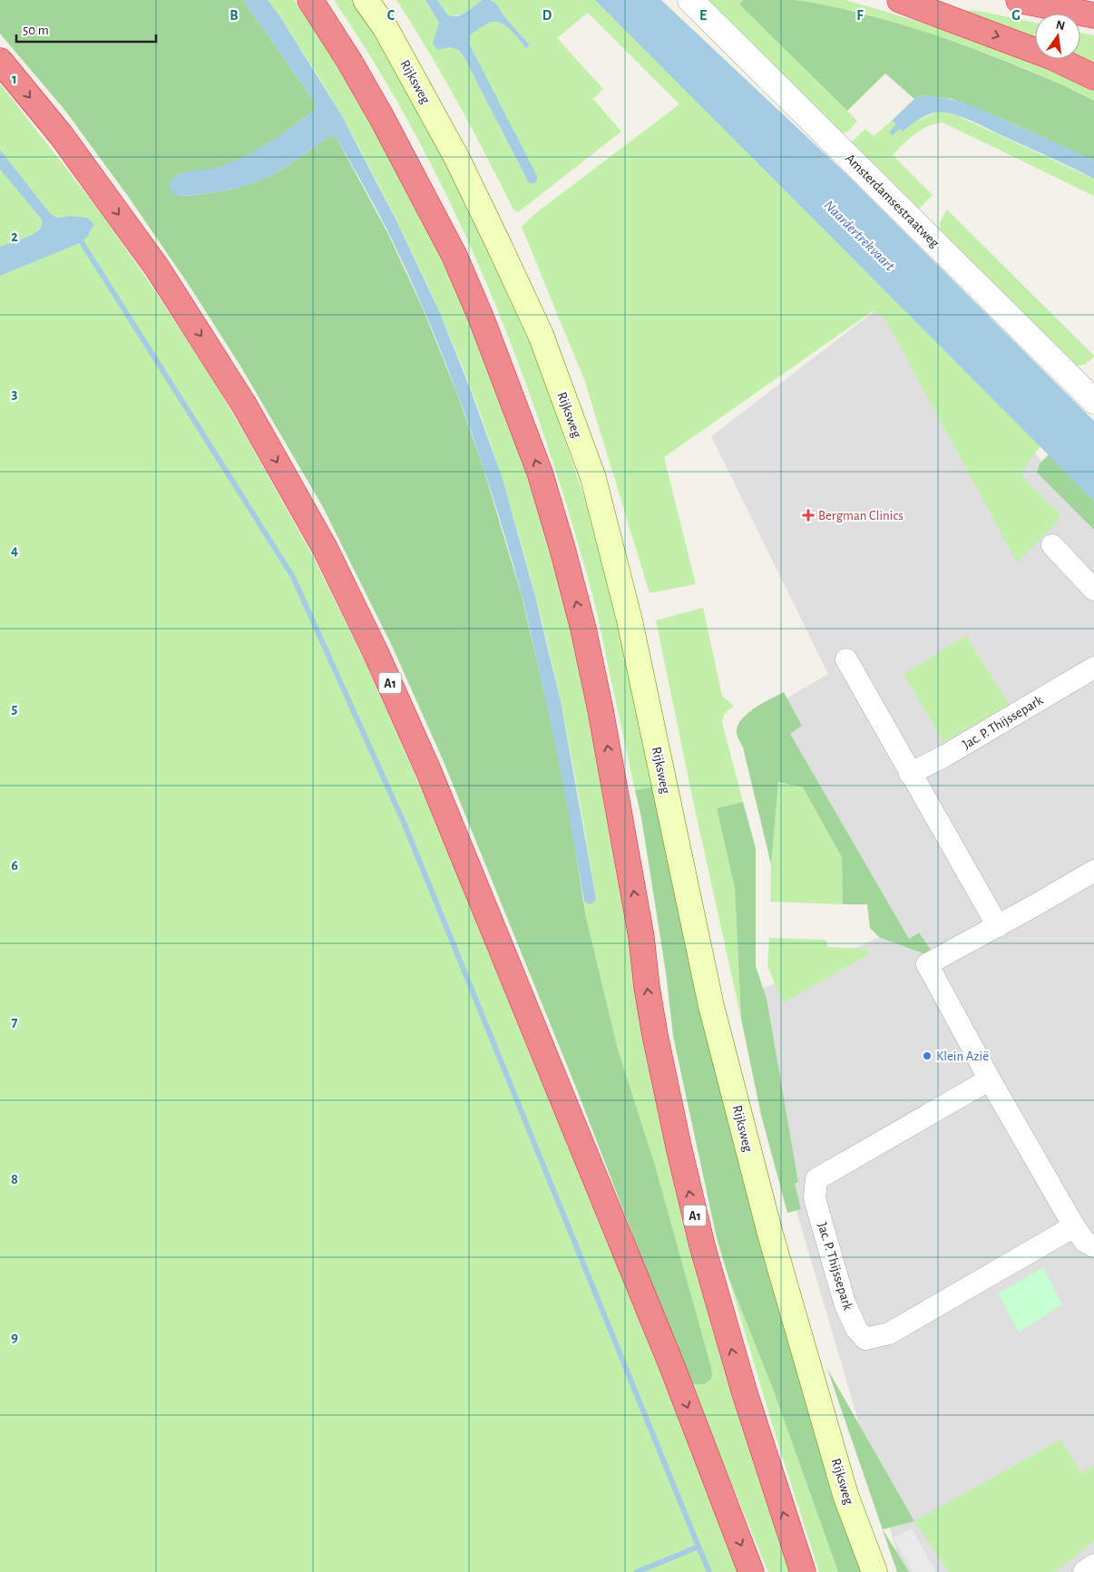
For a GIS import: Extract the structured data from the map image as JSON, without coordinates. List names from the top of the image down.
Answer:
{
  "streets": {
    "highway": ["A1"],
    "main road": ["Rijksweg"],
    "street": ["Amsterdamsestraatweg", "Jac. P. Thijssepark"]
  },
  "water": ["Naardertrekvaart"],
  "places": {
    "health": ["Bergman Clinics"],
    "other": ["Klein Azië"]
  },
  "scale_bar": "50 m",
  "north": "top",
  "grid": {
    "columns": [
      "B",
      "C",
      "D",
      "E",
      "F",
      "G"
    ],
    "rows": [
      "1",
      "2",
      "3",
      "4",
      "5",
      "6",
      "7",
      "8",
      "9"
    ]
  }
}
